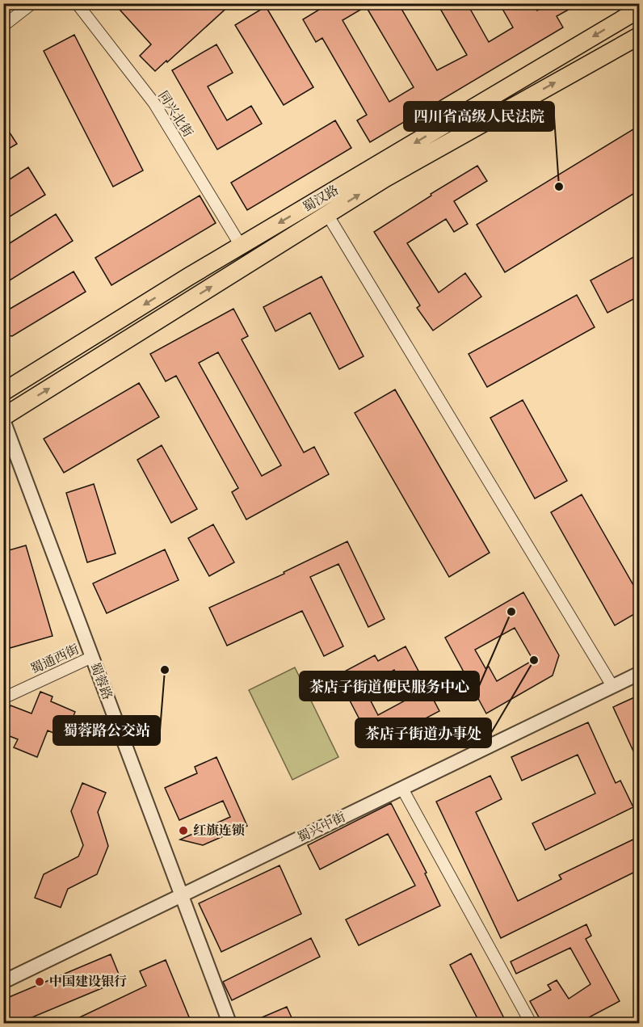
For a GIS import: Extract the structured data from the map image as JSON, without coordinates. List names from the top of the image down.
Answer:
{
  "streets": {
    "main road": ["蜀汉路"],
    "street": [
      "同兴北街",
      "蜀通西街",
      "蜀蓉路",
      "蜀兴中街"
    ]
  },
  "crossings": [
    ["同兴北街", "蜀汉路"],
    ["蜀汉路", "蜀蓉路"],
    ["蜀通西街", "蜀蓉路"],
    ["蜀蓉路", "蜀兴中街"]
  ],
  "places": [
    "四川省高级人民法院",
    "茶店子街道便民服务中心",
    "茶店子街道办事处",
    "蜀蓉路公交站",
    "红旗连锁",
    "中国建设银行"
  ]
}
